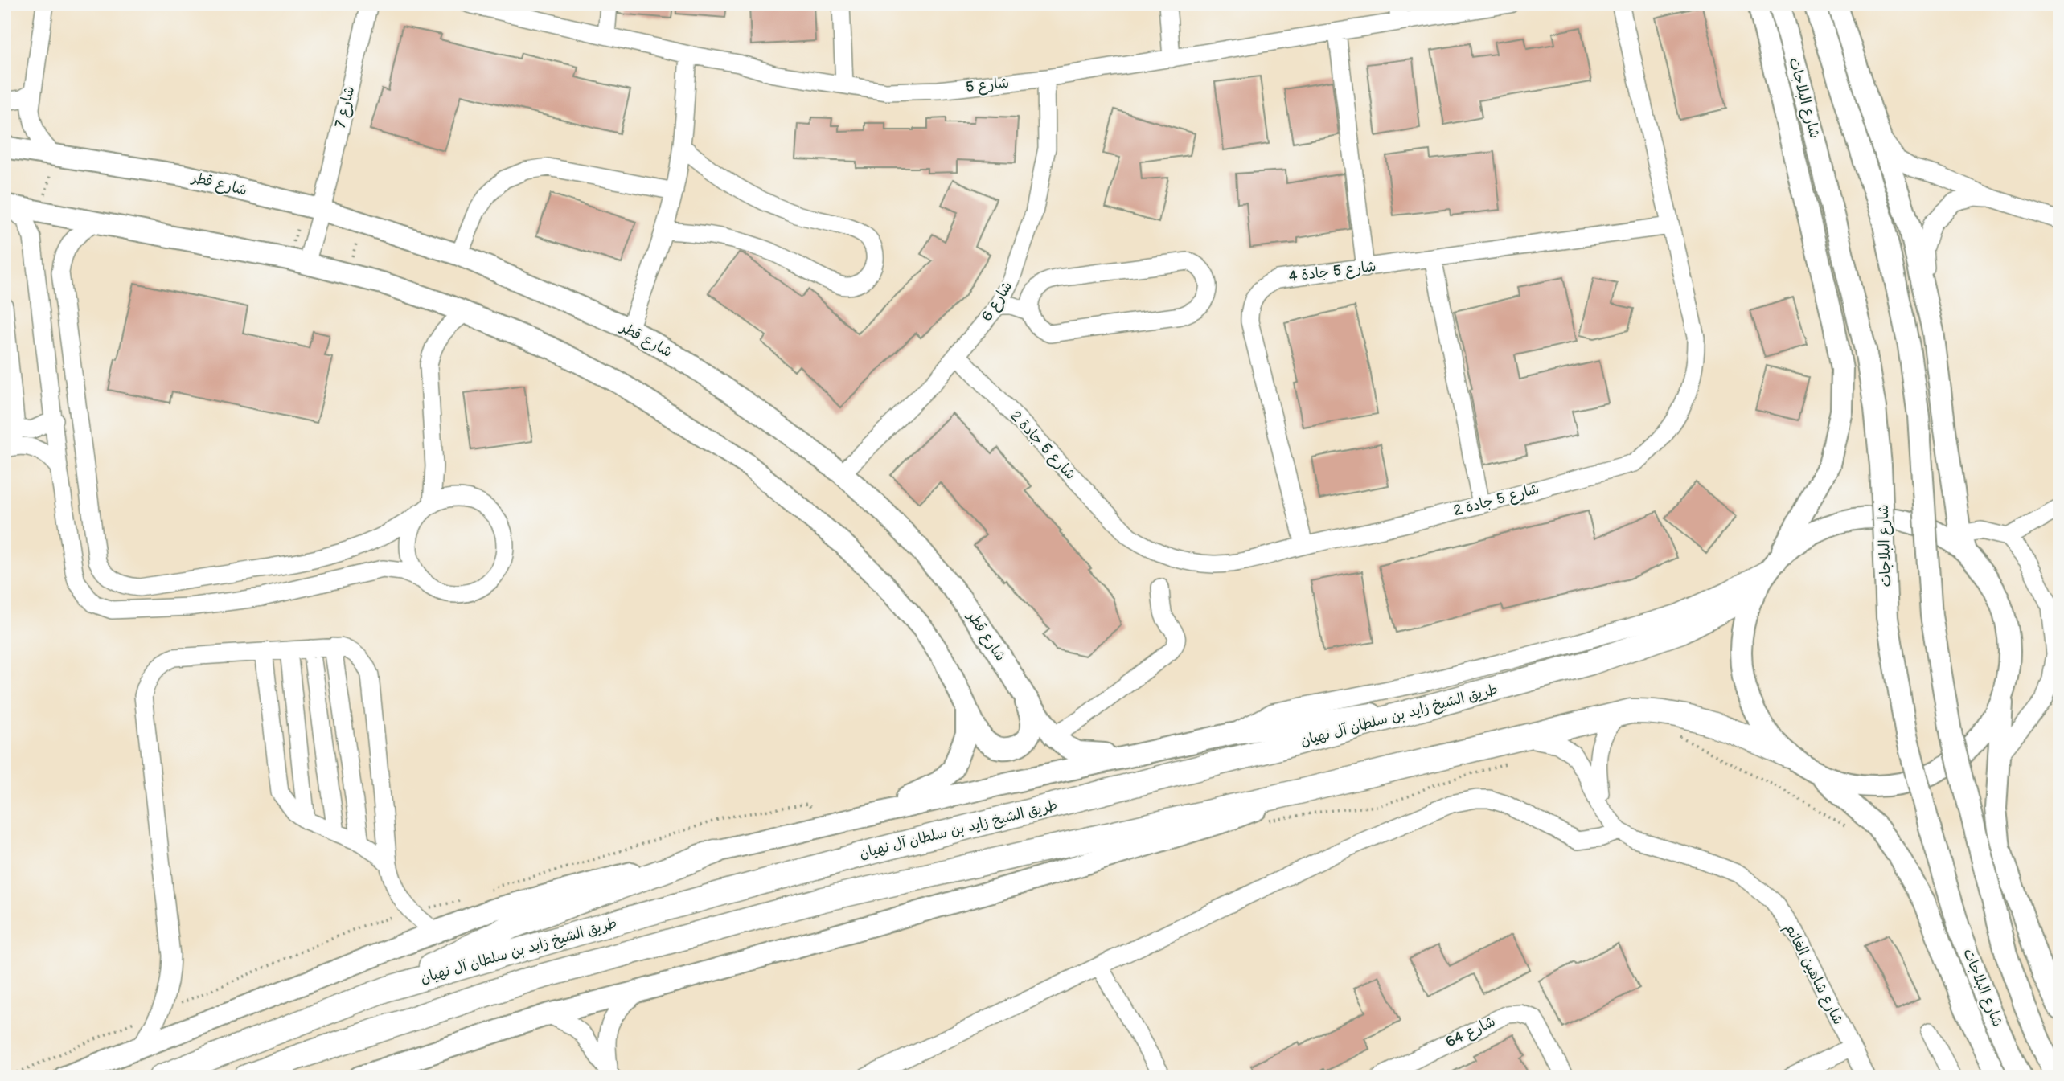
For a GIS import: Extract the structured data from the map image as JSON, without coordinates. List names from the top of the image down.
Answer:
{
  "streets": {
    "highway": ["طريق الشيخ زايد بن سلطان آل نهيان"],
    "main road": ["شارع البلاجات", "شارع قطر"],
    "street": [
      "شارع 5",
      "شارع 7",
      "شارع 5 جادة 4",
      "شارع 6",
      "شارع 5 جادة 2",
      "شارع شاهين الغانم",
      "شارع 64"
    ]
  },
  "crossings": [
    ["شارع 5", "شارع 6"],
    ["شارع 7", "شارع قطر"],
    ["شارع قطر", "شارع 6"],
    ["شارع 5 جادة 4", "شارع 5 جادة 2"],
    ["شارع 6", "شارع 5 جادة 2"]
  ]
}
